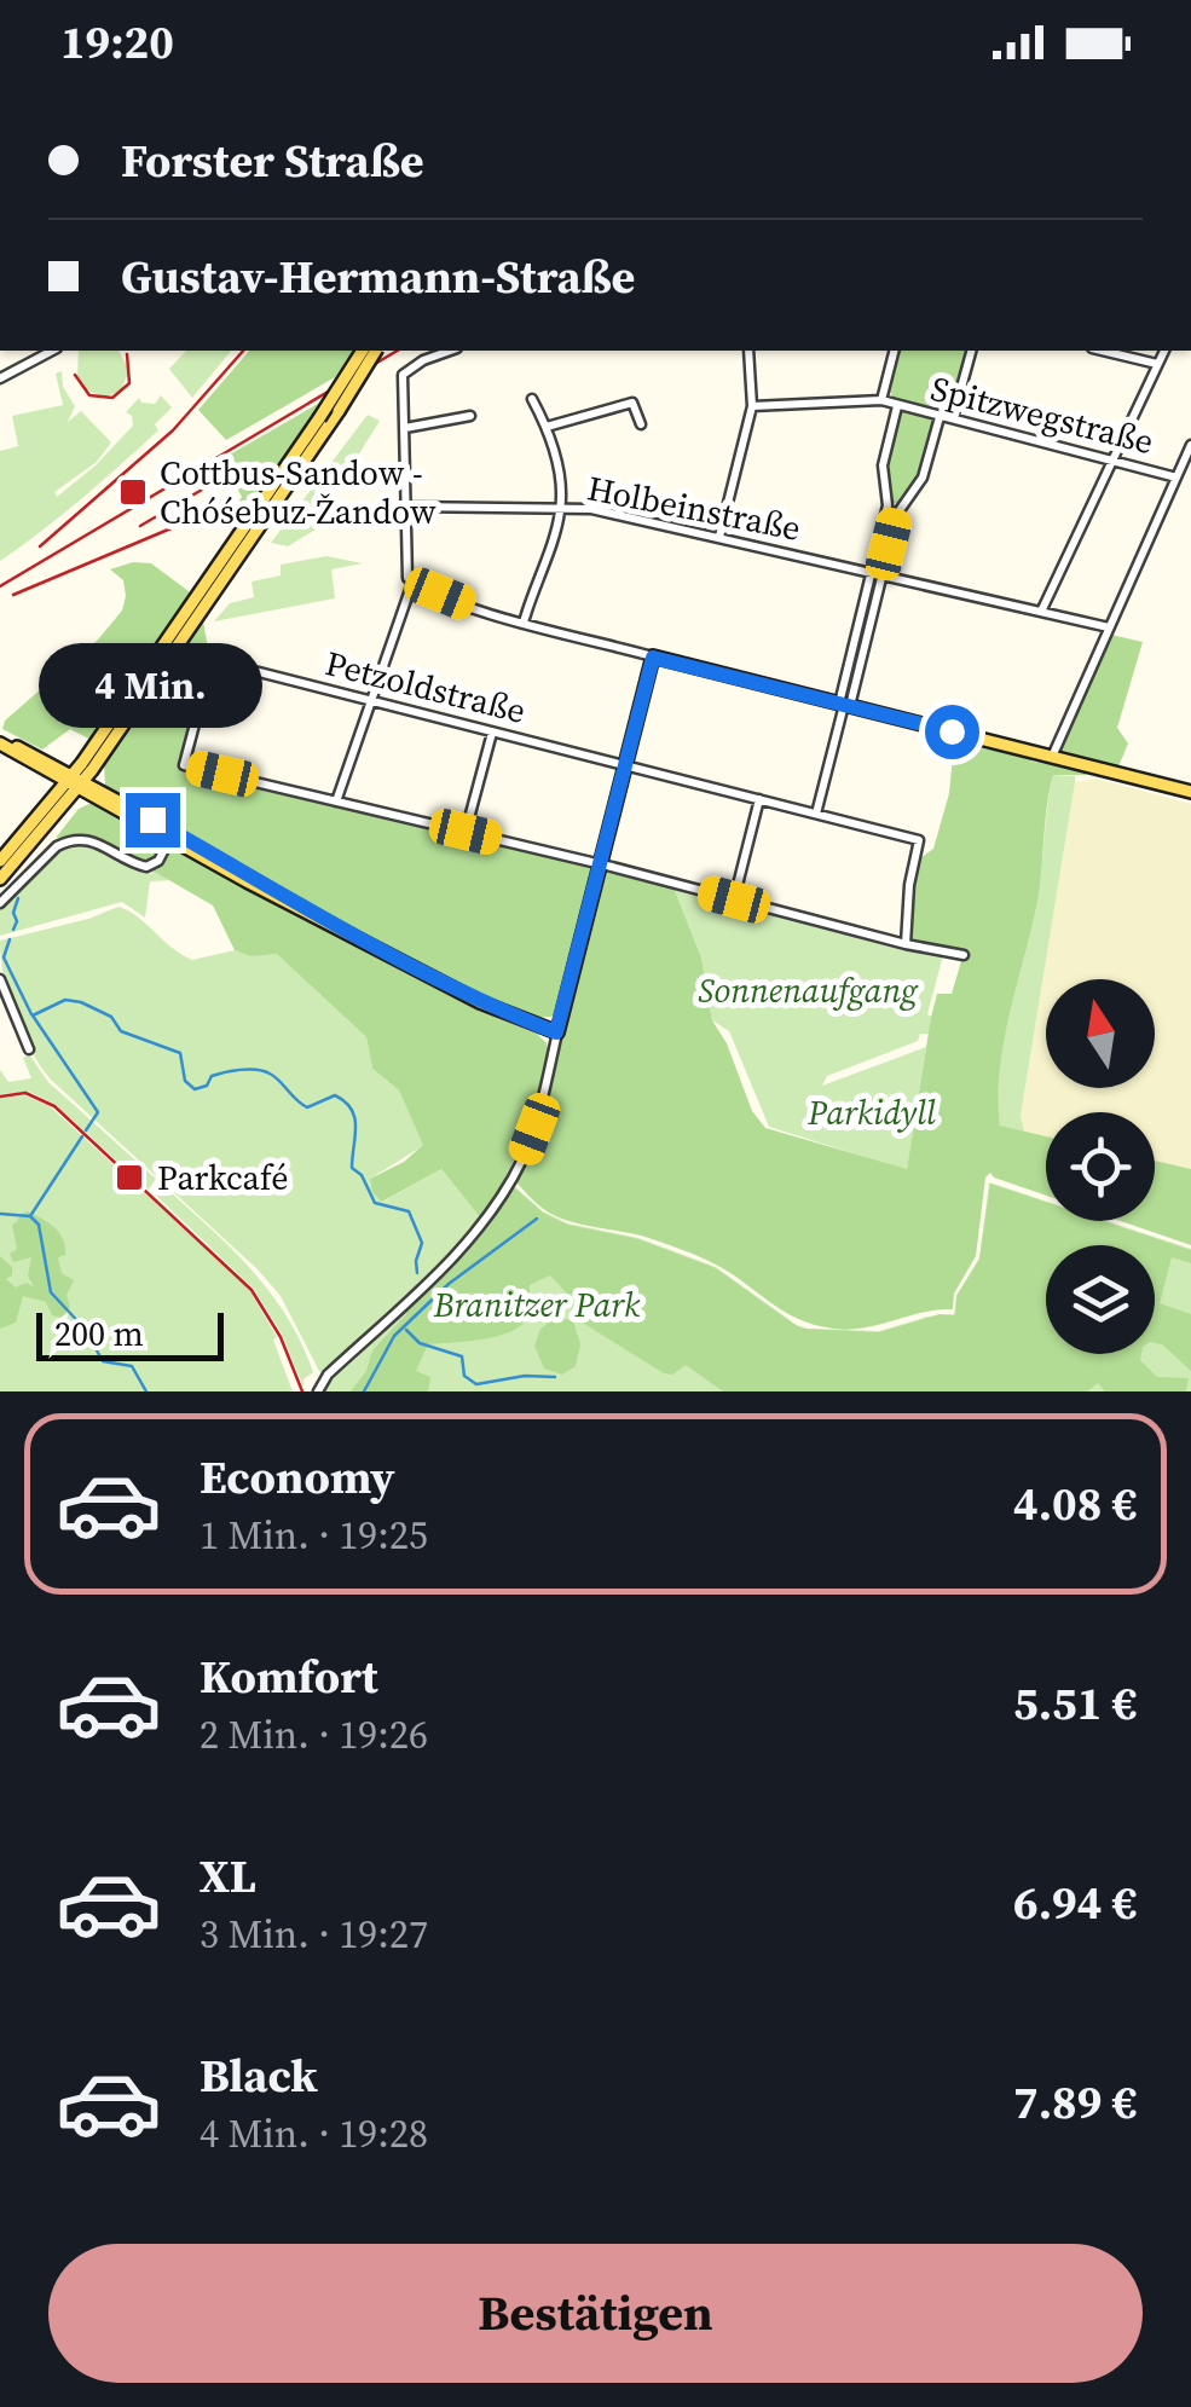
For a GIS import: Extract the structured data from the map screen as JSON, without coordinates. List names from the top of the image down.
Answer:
{
  "streets": {
    "street": ["Spitzwegstraße", "Holbeinstraße", "Petzoldstraße"]
  },
  "parks": ["Sonnenaufgang", "Parkidyll", "Branitzer Park"],
  "places": {
    "transit": ["Cottbus-Sandow - Chóśebuz-Žandow", "Parkcafé"]
  },
  "scale_bar": "200 m",
  "north": "top",
  "page": {
    "status": "19:20",
    "banner": ["Forster Straße", "Gustav-Hermann-Straße"],
    "bubble": "4 Min.",
    "scale": "200 m",
    "list": [
      {
        "name": "Economy",
        "note": "1 Min. · 19:25",
        "value": "4.08 €"
      },
      {
        "name": "Komfort",
        "note": "2 Min. · 19:26",
        "value": "5.51 €"
      },
      {
        "name": "XL",
        "note": "3 Min. · 19:27",
        "value": "6.94 €"
      },
      {
        "name": "Black",
        "note": "4 Min. · 19:28",
        "value": "7.89 €"
      }
    ],
    "buttons": "Bestätigen"
  }
}
